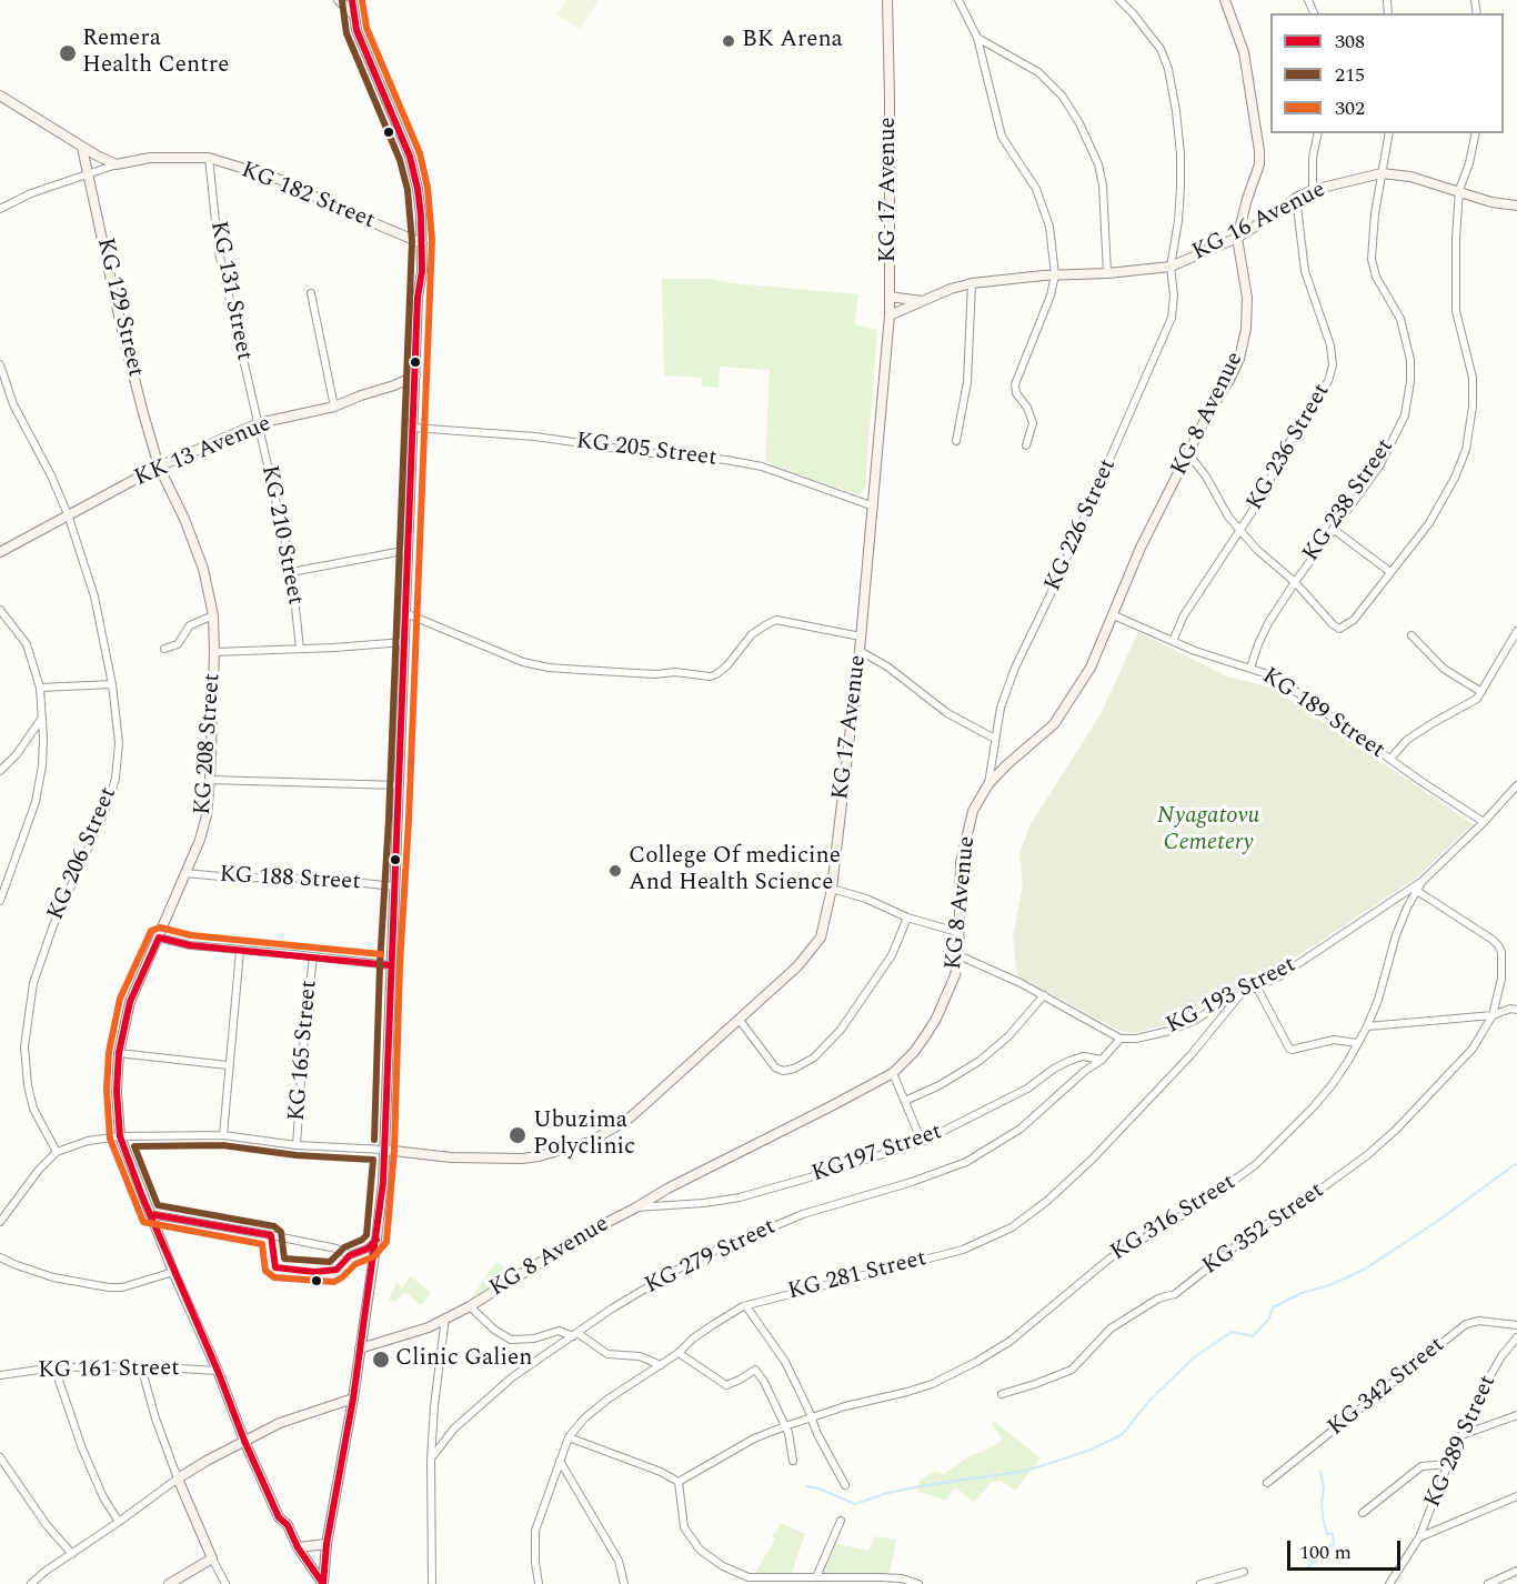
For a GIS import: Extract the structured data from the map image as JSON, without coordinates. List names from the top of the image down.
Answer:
{
  "streets": {
    "street": [
      "KG 17 Avenue",
      "KG 182 Street",
      "KG 16 Avenue",
      "KG 131 Street",
      "KG 129 Street",
      "KG 8 Avenue",
      "KG 236 Street",
      "KG 205 Street",
      "KK 13 Avenue",
      "KG 238 Street",
      "KG 226 Street",
      "KG 210 Street",
      "KG 189 Street",
      "KG 208 Street",
      "KG 206 Street",
      "KG 188 Street",
      "KG 193 Street",
      "KG 165 Street",
      "KG197 Street",
      "KG 316 Street",
      "KG 352 Street",
      "KG 279 Street",
      "KG 281 Street",
      "KG 161 Street",
      "KG 342 Street",
      "KG 289 Street"
    ]
  },
  "crossings": [
    ["KG 17 Avenue", "KG 16 Avenue"],
    ["KG 17 Avenue", "KG 205 Street"],
    ["KG 182 Street", "KG 131 Street"],
    ["KG 182 Street", "KG 129 Street"],
    ["KG 16 Avenue", "KG 8 Avenue"],
    ["KG 16 Avenue", "KG 236 Street"],
    ["KG 16 Avenue", "KG 238 Street"],
    ["KG 16 Avenue", "KG 226 Street"],
    ["KG 131 Street", "KK 13 Avenue"],
    ["KG 131 Street", "KG 210 Street"],
    ["KG 129 Street", "KK 13 Avenue"],
    ["KG 129 Street", "KG 208 Street"],
    ["KG 8 Avenue", "KG 226 Street"],
    ["KG 8 Avenue", "KG 189 Street"],
    ["KG 8 Avenue", "KG197 Street"],
    ["KG 236 Street", "KG 189 Street"],
    ["KK 13 Avenue", "KG 210 Street"],
    ["KK 13 Avenue", "KG 208 Street"],
    ["KK 13 Avenue", "KG 206 Street"],
    ["KG 238 Street", "KG 189 Street"],
    ["KG 189 Street", "KG 316 Street"],
    ["KG 208 Street", "KG 188 Street"],
    ["KG 208 Street", "KG 161 Street"],
    ["KG 193 Street", "KG 316 Street"],
    ["KG 193 Street", "KG 279 Street"],
    ["KG 193 Street", "KG 281 Street"],
    ["KG197 Street", "KG 279 Street"],
    ["KG 316 Street", "KG 352 Street"]
  ],
  "parks": ["Nyagatovu Cemetery"],
  "places": [
    "BK Arena",
    "Remera Health Centre",
    "College Of medicine And Health Science",
    "Ubuzima Polyclinic",
    "Clinic Galien"
  ],
  "lines": ["transit line 308", "transit line 302", "transit line 215"],
  "legend": ["308", "215", "302"],
  "scale_bar": "100 m"
}
